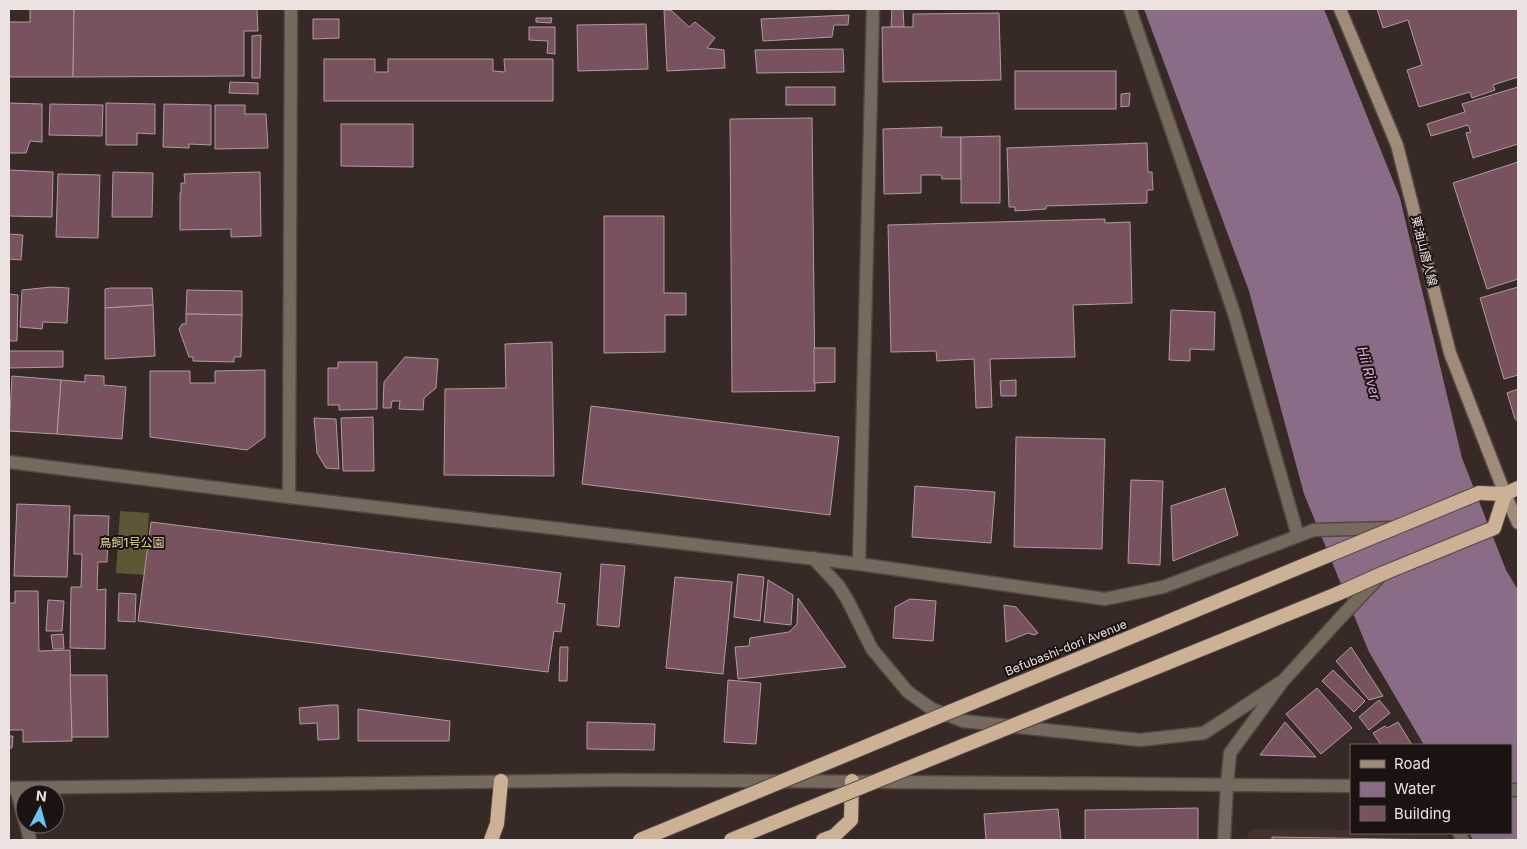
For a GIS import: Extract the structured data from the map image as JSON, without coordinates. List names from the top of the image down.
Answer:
{
  "streets": {
    "highway": ["Befubashi-dori Avenue"],
    "main road": ["東油山唐人線"]
  },
  "crossings": [
    ["東油山唐人線", "Befubashi-dori Avenue"]
  ],
  "water": ["Hii River"],
  "parks": ["鳥飼1号公園"],
  "legend": ["Road", "Water", "Building"],
  "north": "top"
}
